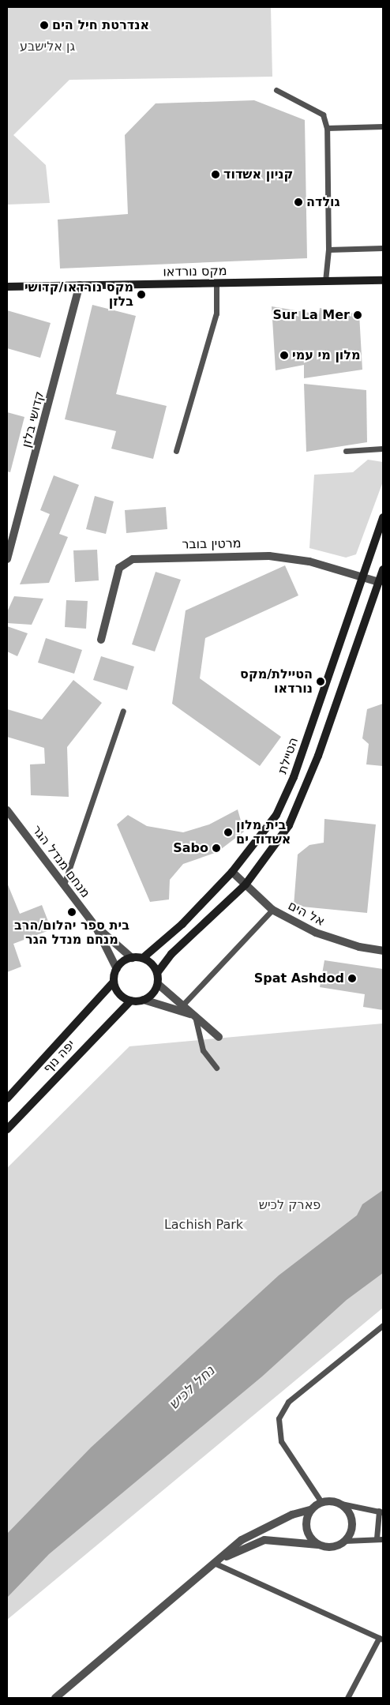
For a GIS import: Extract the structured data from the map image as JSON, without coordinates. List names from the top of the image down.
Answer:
{
  "streets": {
    "main road": ["מקס נורדאו", "הטיילת", "יפה נוף"],
    "street": [
      "קדושי בלזן",
      "מרטין בובר",
      "מנחם מנדל הגר",
      "אל הים"
    ]
  },
  "crossings": [
    ["מקס נורדאו", "קדושי בלזן"],
    ["מרטין בובר", "הטיילת"],
    ["הטיילת", "אל הים"],
    ["הטיילת", "יפה נוף"]
  ],
  "water": ["נחל לכיש"],
  "parks": ["גן אלישבע", "פארק לכיש", "Lachish Park"],
  "places": [
    "אנדרטת חיל הים",
    "קניון אשדוד",
    "גולדה",
    "מקס נורדאו/קדושי בלזן",
    "Sur La Mer",
    "מלון מי עמי",
    "הטיילת/מקס נורדאו",
    "בית מלון אשדוד ים",
    "Sabo",
    "בית ספר יהלום/הרב מנחם מנדל הגר",
    "Spat Ashdod"
  ]
}
